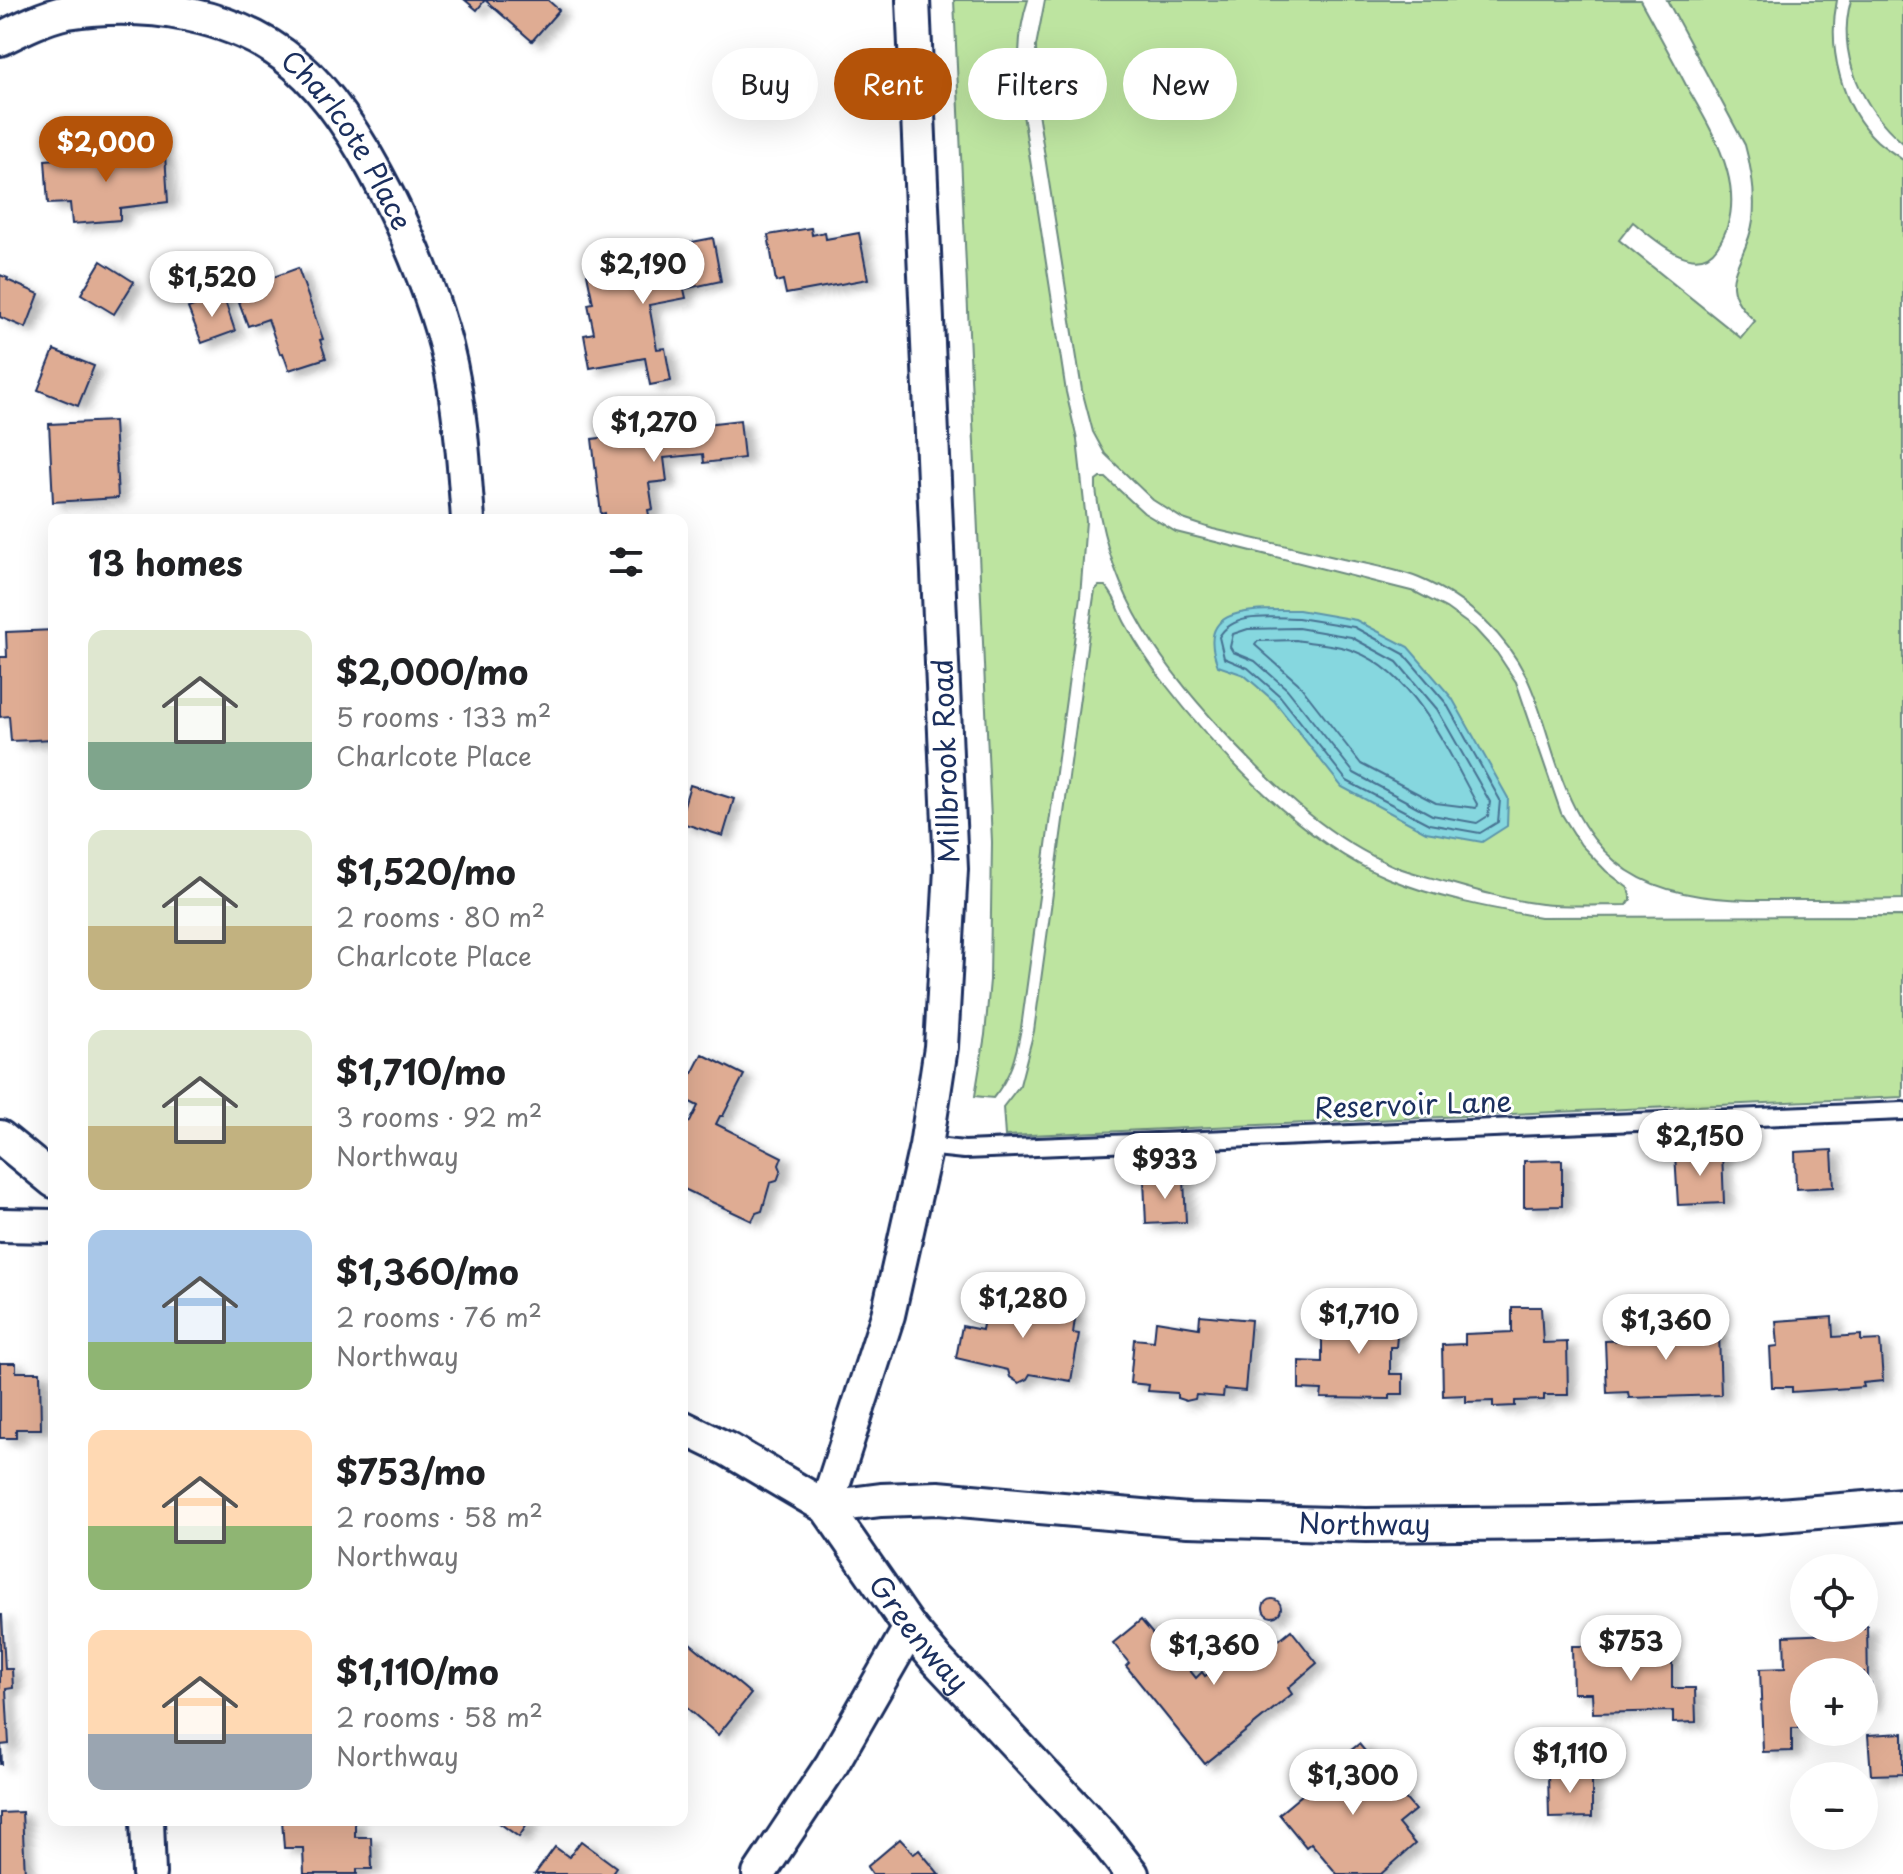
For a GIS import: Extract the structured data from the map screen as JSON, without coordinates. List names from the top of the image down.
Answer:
{
  "streets": {
    "street": [
      "Charlcote Place",
      "Millbrook Road",
      "Northway",
      "Greenway"
    ],
    "lane": ["Reservoir Lane"]
  },
  "crossings": [
    ["Millbrook Road", "Reservoir Lane"],
    ["Millbrook Road", "Northway"],
    ["Millbrook Road", "Greenway"],
    ["Northway", "Greenway"]
  ],
  "page": {
    "chip": [
      "Buy",
      "Rent",
      "Filters",
      "New"
    ],
    "price": [
      "$2,000",
      "$2,190",
      "$1,520",
      "$1,270",
      "$2,150",
      "$933",
      "$1,280",
      "$1,710",
      "$1,360",
      "$753",
      "$1,360",
      "$1,110",
      "$1,300"
    ],
    "heading": "13 homes",
    "list": [
      {
        "name": "$2,000/mo",
        "note": "5 rooms · 133 m² · Charlcote Place"
      },
      {
        "name": "$1,520/mo",
        "note": "2 rooms · 80 m² · Charlcote Place"
      },
      {
        "name": "$1,710/mo",
        "note": "3 rooms · 92 m² · Northway"
      },
      {
        "name": "$1,360/mo",
        "note": "2 rooms · 76 m² · Northway"
      },
      {
        "name": "$753/mo",
        "note": "2 rooms · 58 m² · Northway"
      },
      {
        "name": "$1,110/mo",
        "note": "2 rooms · 58 m² · Northway"
      }
    ],
    "map_buttons": ["+", "−"]
  }
}
